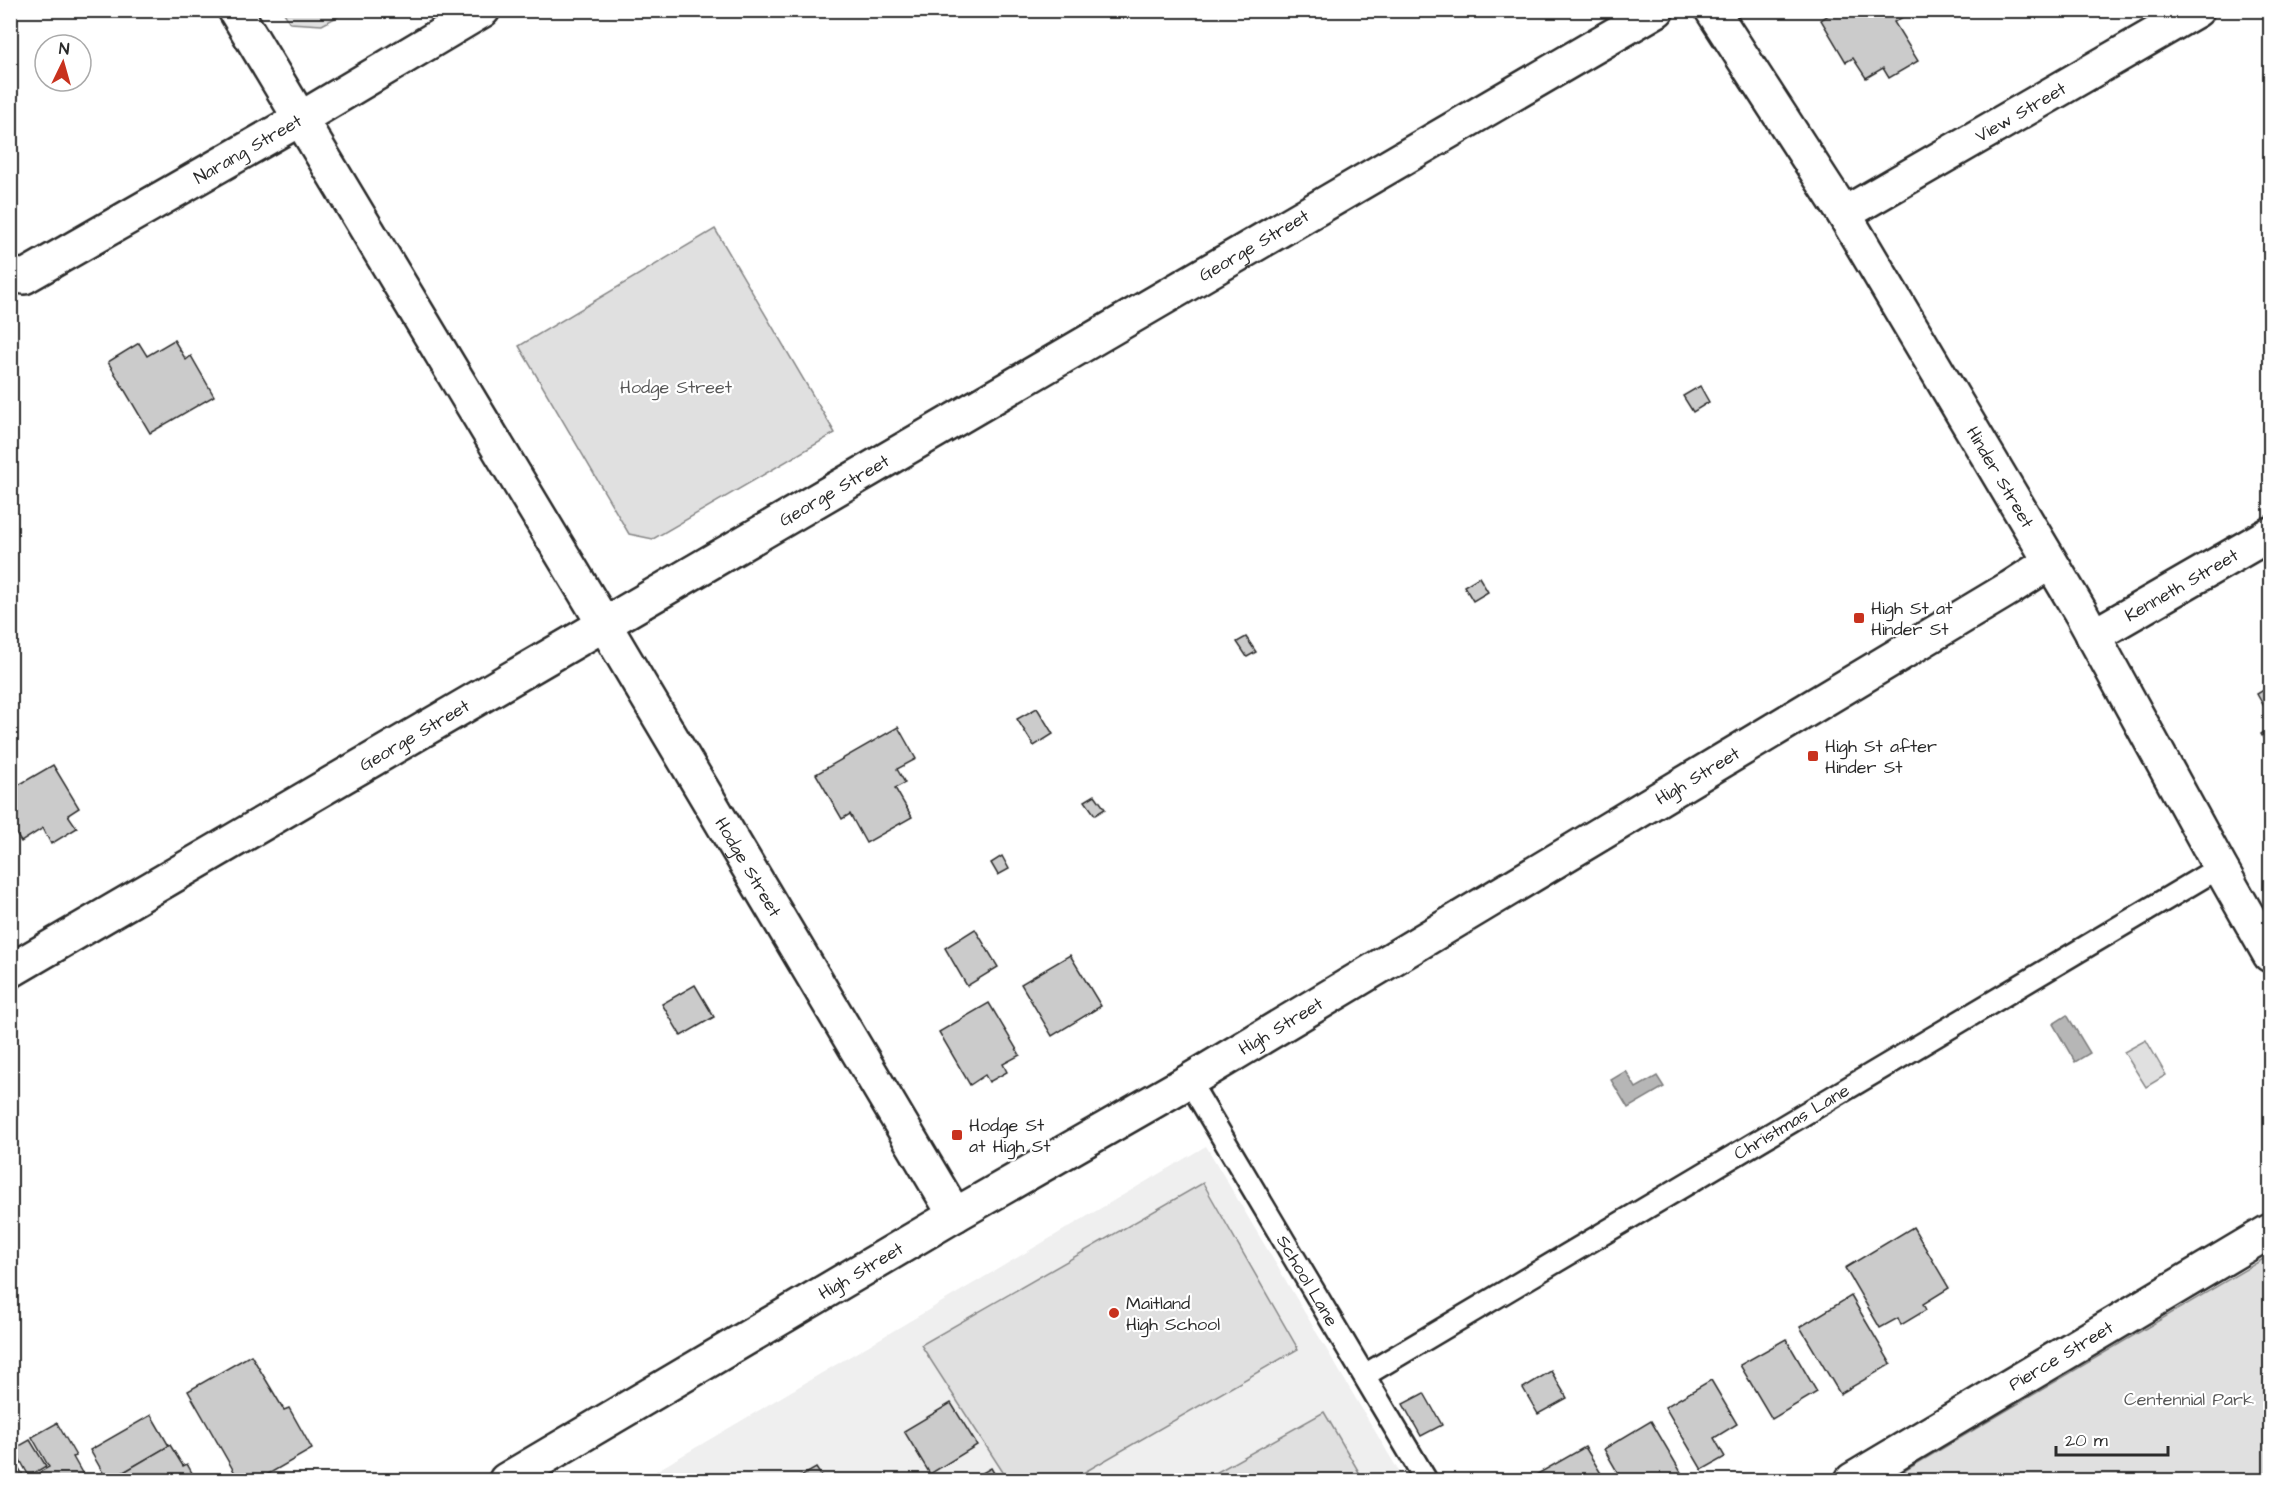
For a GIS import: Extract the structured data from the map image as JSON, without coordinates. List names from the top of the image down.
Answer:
{
  "streets": {
    "street": [
      "View Street",
      "Narang Street",
      "George Street",
      "Hinder Street",
      "Kenneth Street",
      "High Street",
      "Hodge Street",
      "Pierce Street"
    ],
    "lane": ["Christmas Lane", "School Lane"]
  },
  "crossings": [
    ["View Street", "Hinder Street"],
    ["Narang Street", "Hodge Street"],
    ["George Street", "Hodge Street"],
    ["Hinder Street", "Kenneth Street"],
    ["Hinder Street", "High Street"],
    ["Hinder Street", "Christmas Lane"],
    ["High Street", "Hodge Street"],
    ["High Street", "School Lane"],
    ["Christmas Lane", "School Lane"]
  ],
  "parks": ["Hodge Street", "Centennial Park"],
  "places": {
    "transit": ["High St at Hinder St", "High St after Hinder St", "Hodge St at High St"],
    "other": ["Maitland High School"]
  },
  "scale_bar": "20 m",
  "north": "top"
}
